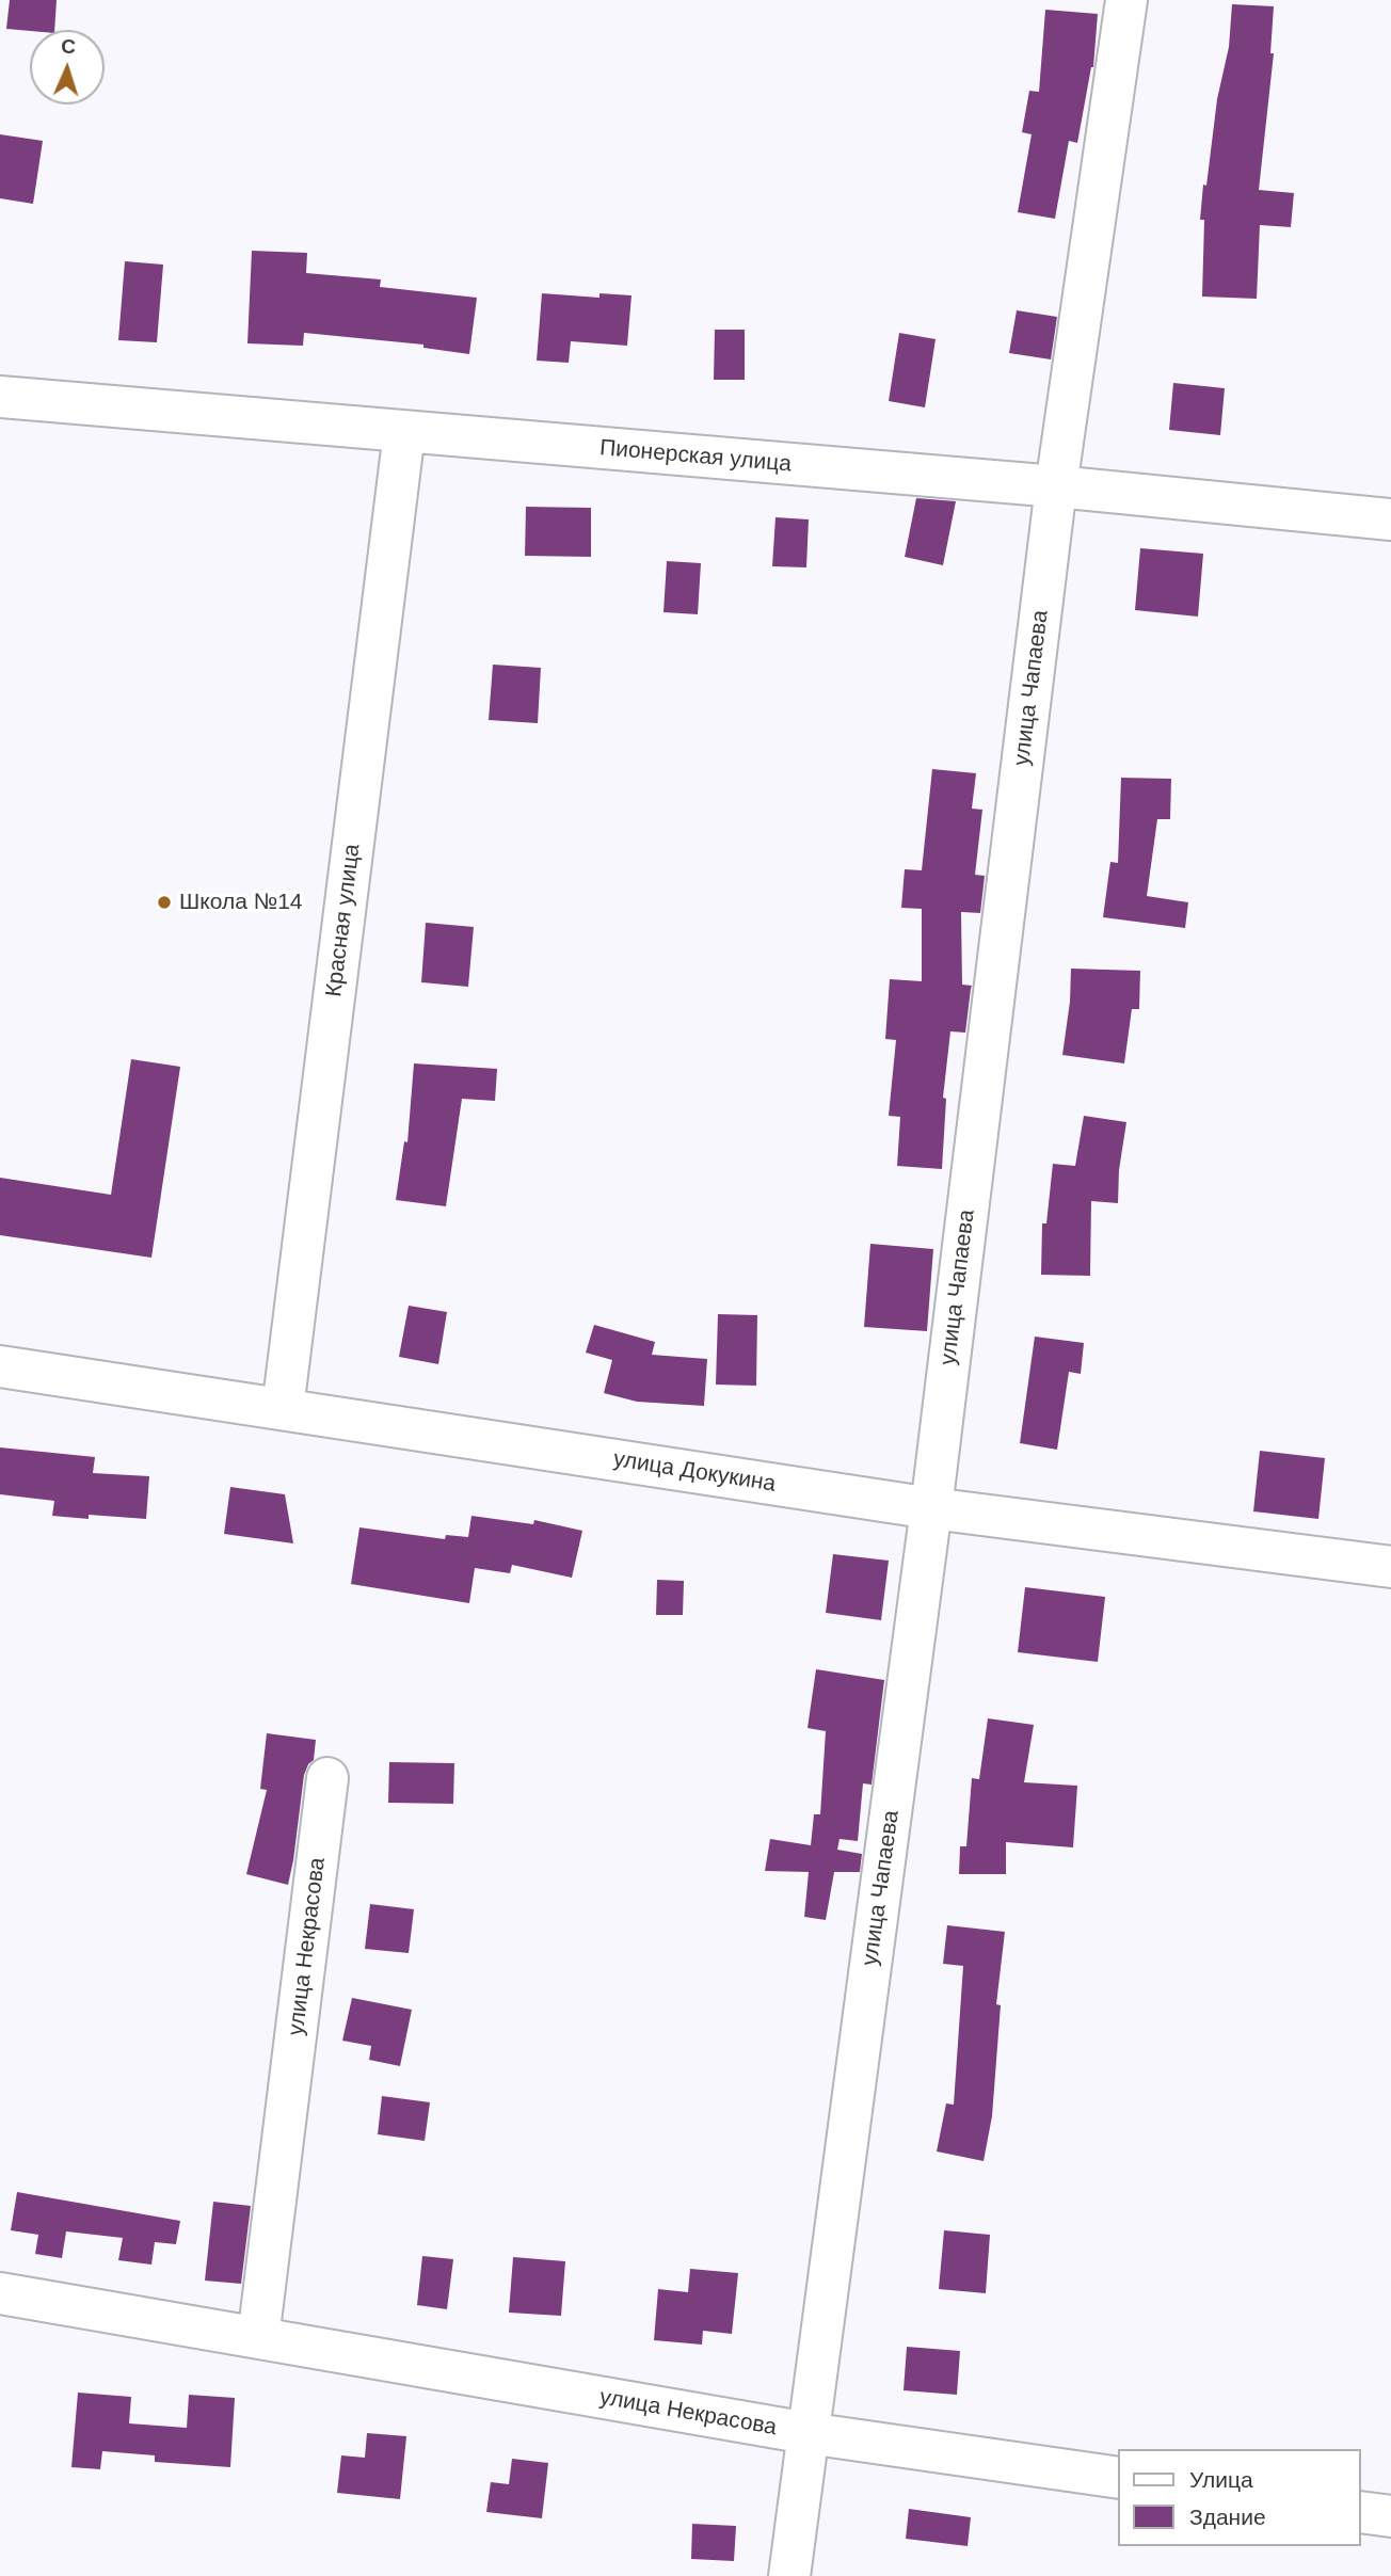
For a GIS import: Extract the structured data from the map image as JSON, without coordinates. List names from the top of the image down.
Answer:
{
  "streets": {
    "street": [
      "Пионерская улица",
      "улица Чапаева",
      "Красная улица",
      "улица Докукина",
      "улица Некрасова"
    ]
  },
  "crossings": [
    ["Пионерская улица", "улица Чапаева"],
    ["Пионерская улица", "Красная улица"],
    ["улица Чапаева", "улица Докукина"],
    ["улица Чапаева", "улица Некрасова"],
    ["Красная улица", "улица Докукина"]
  ],
  "places": ["Школа №14"],
  "legend": ["Улица", "Здание"],
  "north": "top"
}
